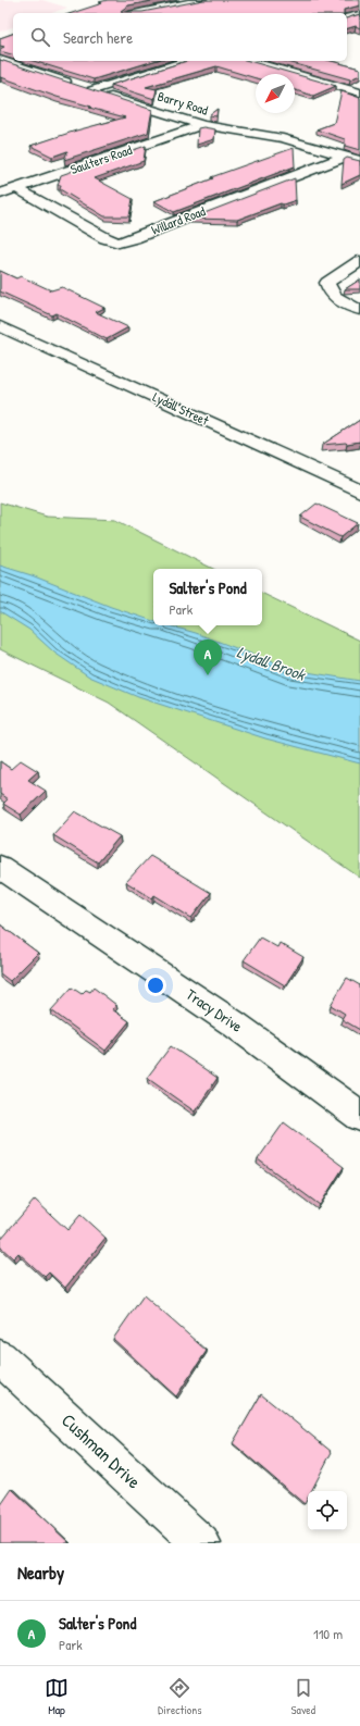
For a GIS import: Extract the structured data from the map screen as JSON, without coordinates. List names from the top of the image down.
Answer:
{
  "streets": {
    "street": [
      "Barry Road",
      "Saulters Road",
      "Willard Road",
      "Lydall Street",
      "Tracy Drive",
      "Cushman Drive"
    ]
  },
  "crossings": [
    ["Barry Road", "Saulters Road"],
    ["Barry Road", "Willard Road"],
    ["Saulters Road", "Willard Road"]
  ],
  "water": ["Lydall Brook"],
  "north": "bottom left",
  "page": {
    "search": "Search here",
    "popup": ["Salter's Pond", "Park"],
    "pins": "A",
    "heading": "Nearby",
    "list": [
      {
        "mark": "A",
        "name": "Salter's Pond",
        "note": "Park",
        "value": "110 m"
      }
    ],
    "nav": ["Map", "Directions", "Saved"]
  }
}
